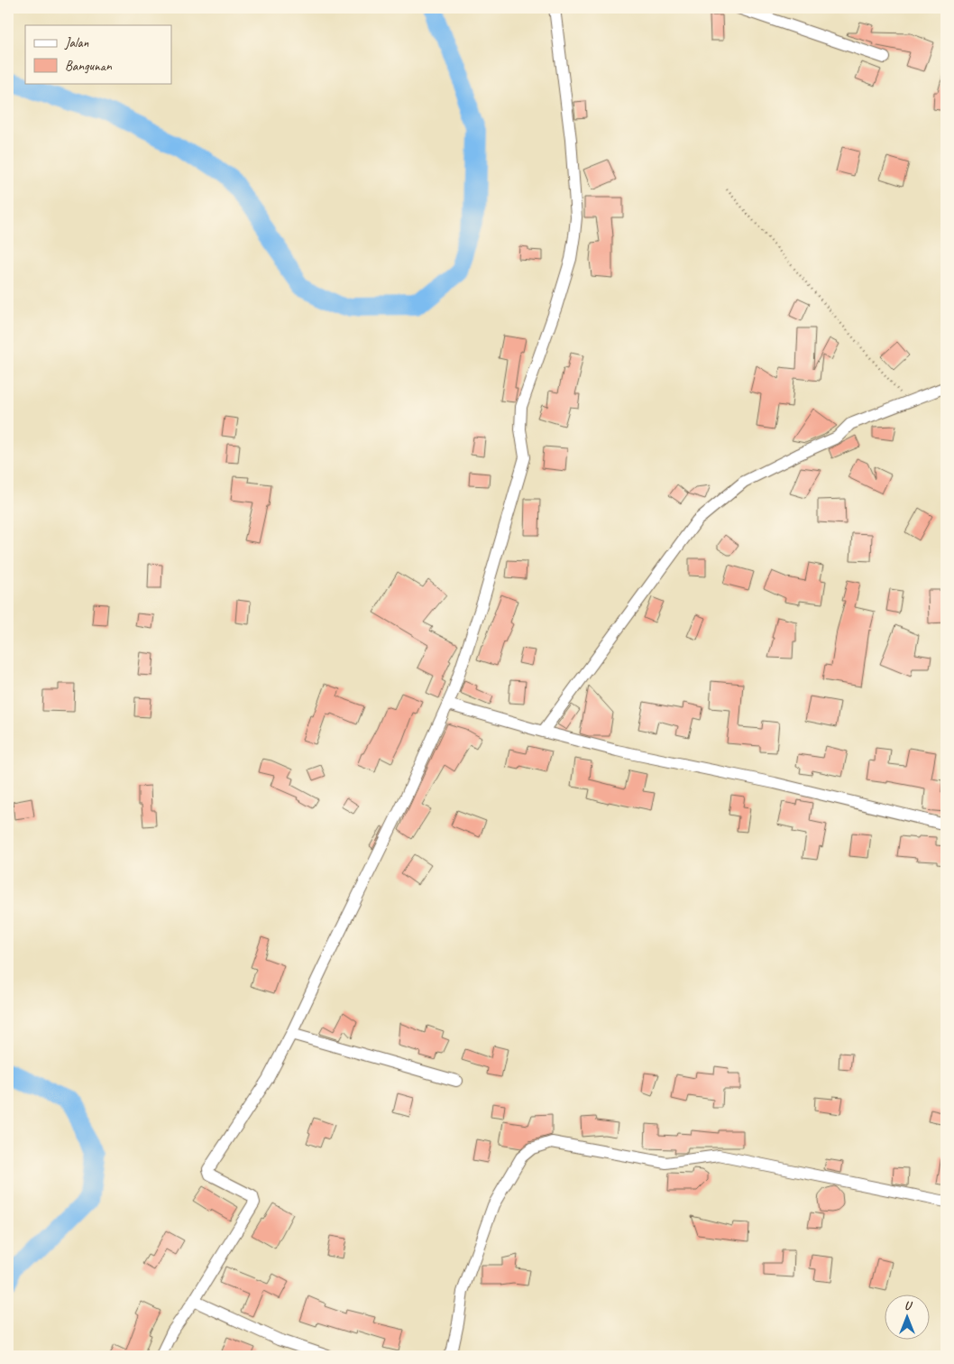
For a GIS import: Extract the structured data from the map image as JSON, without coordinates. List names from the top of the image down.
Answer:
{
  "legend": ["Jalan", "Bangunan"],
  "north": "top"
}
